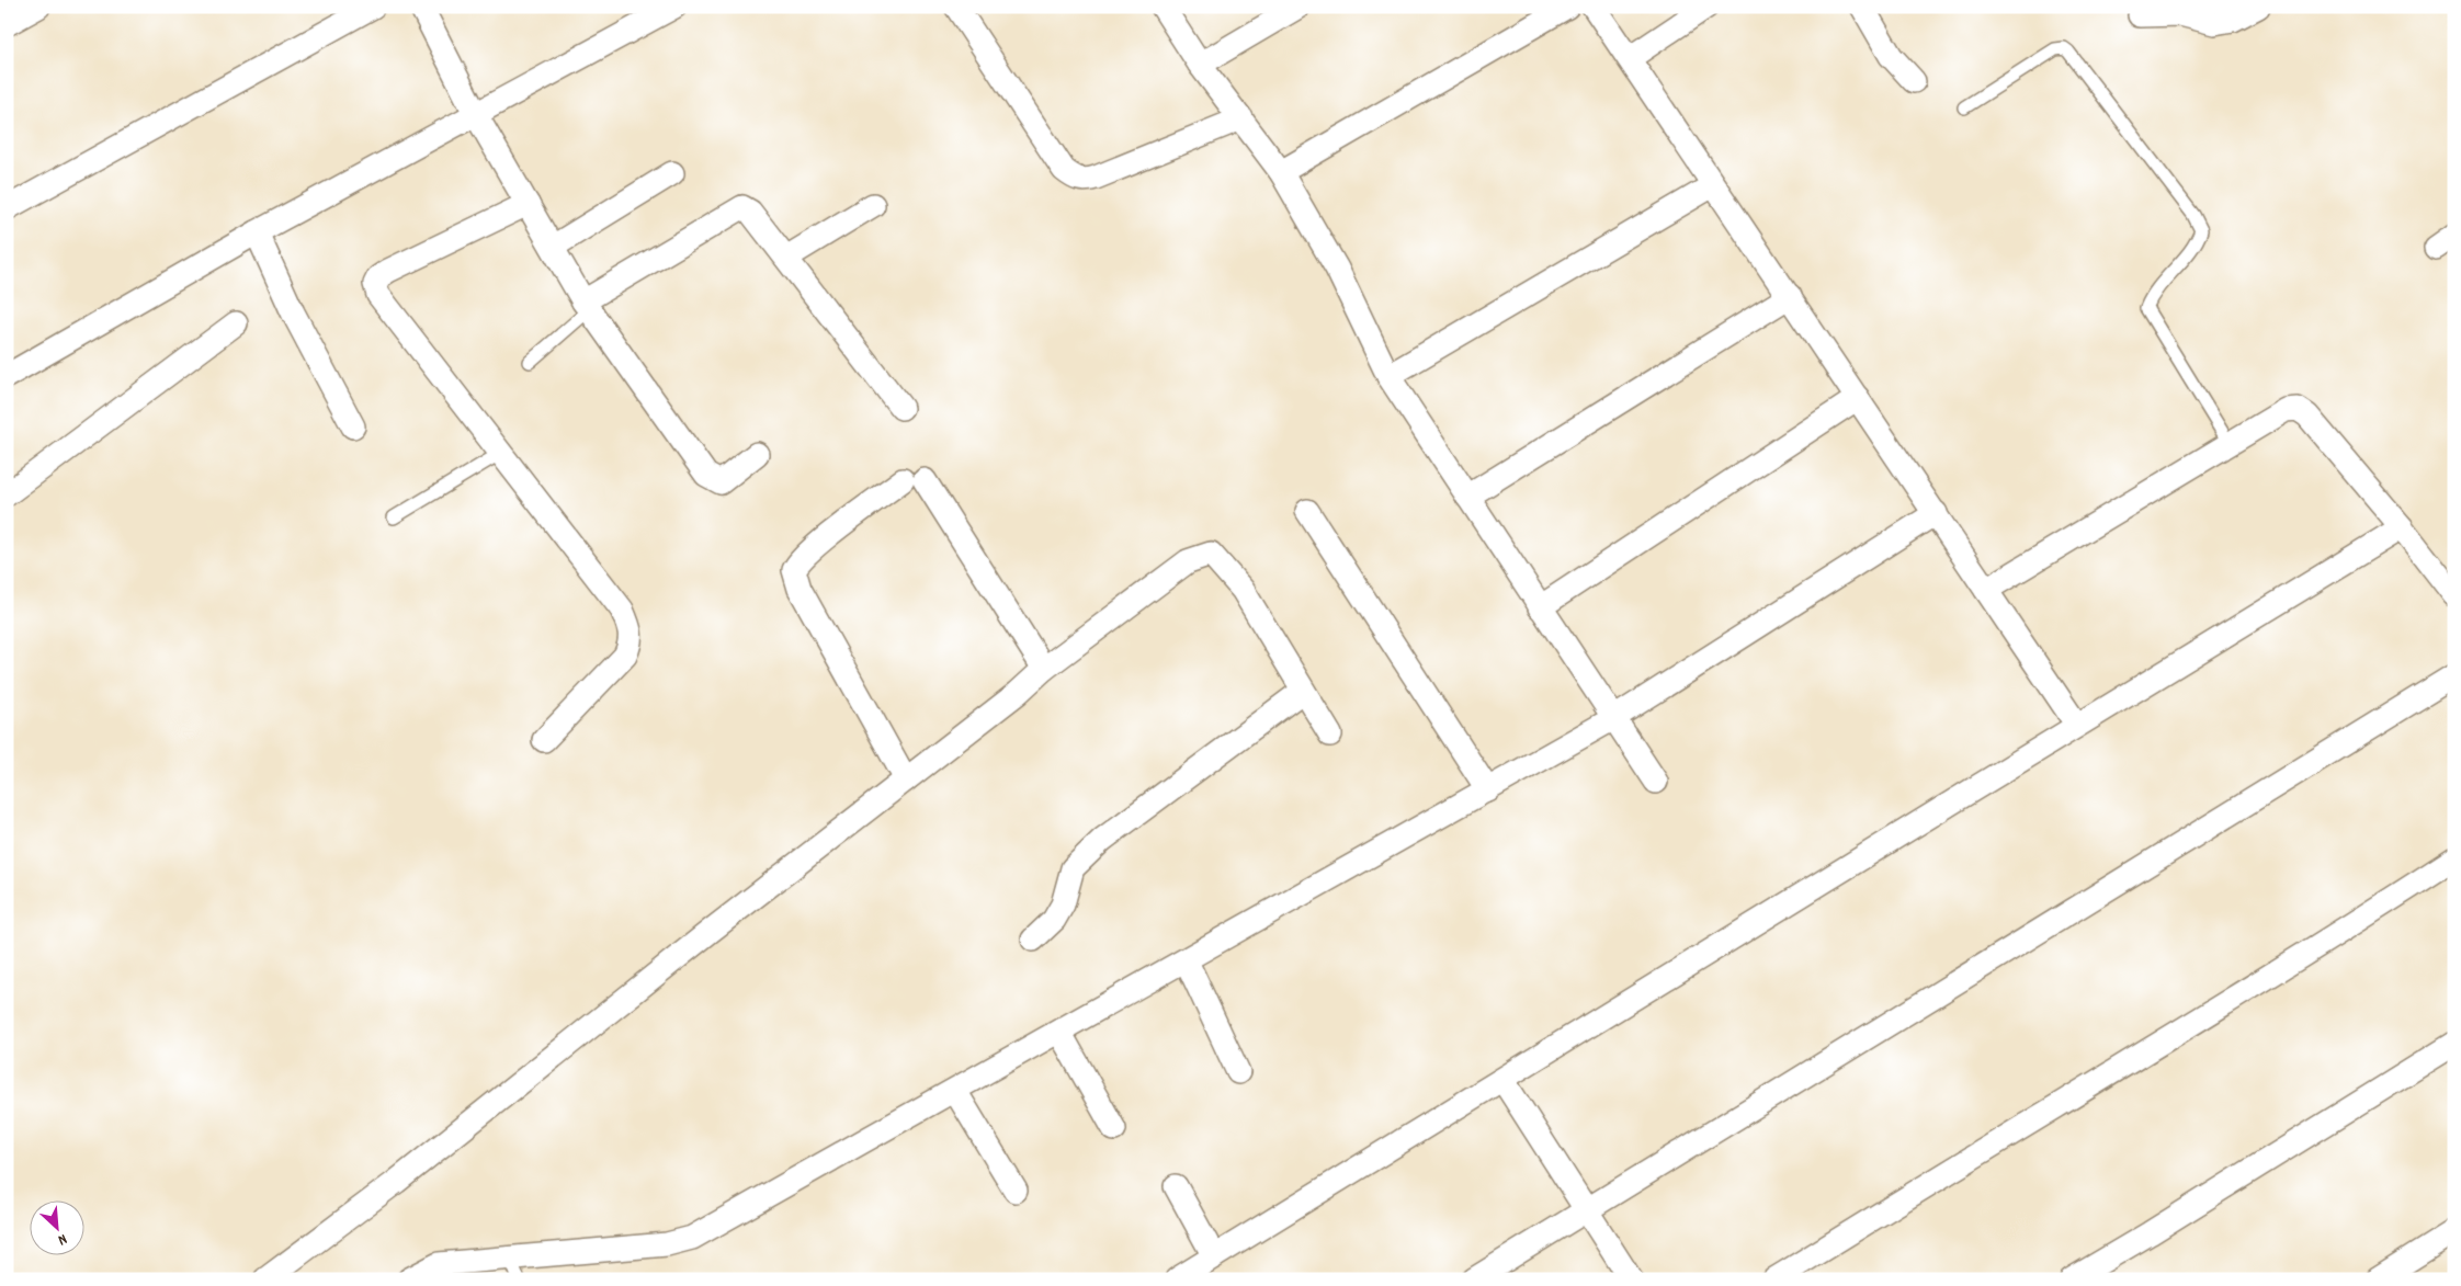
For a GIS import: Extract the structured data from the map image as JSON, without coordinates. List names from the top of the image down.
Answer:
{
  "north": "bottom right"
}
